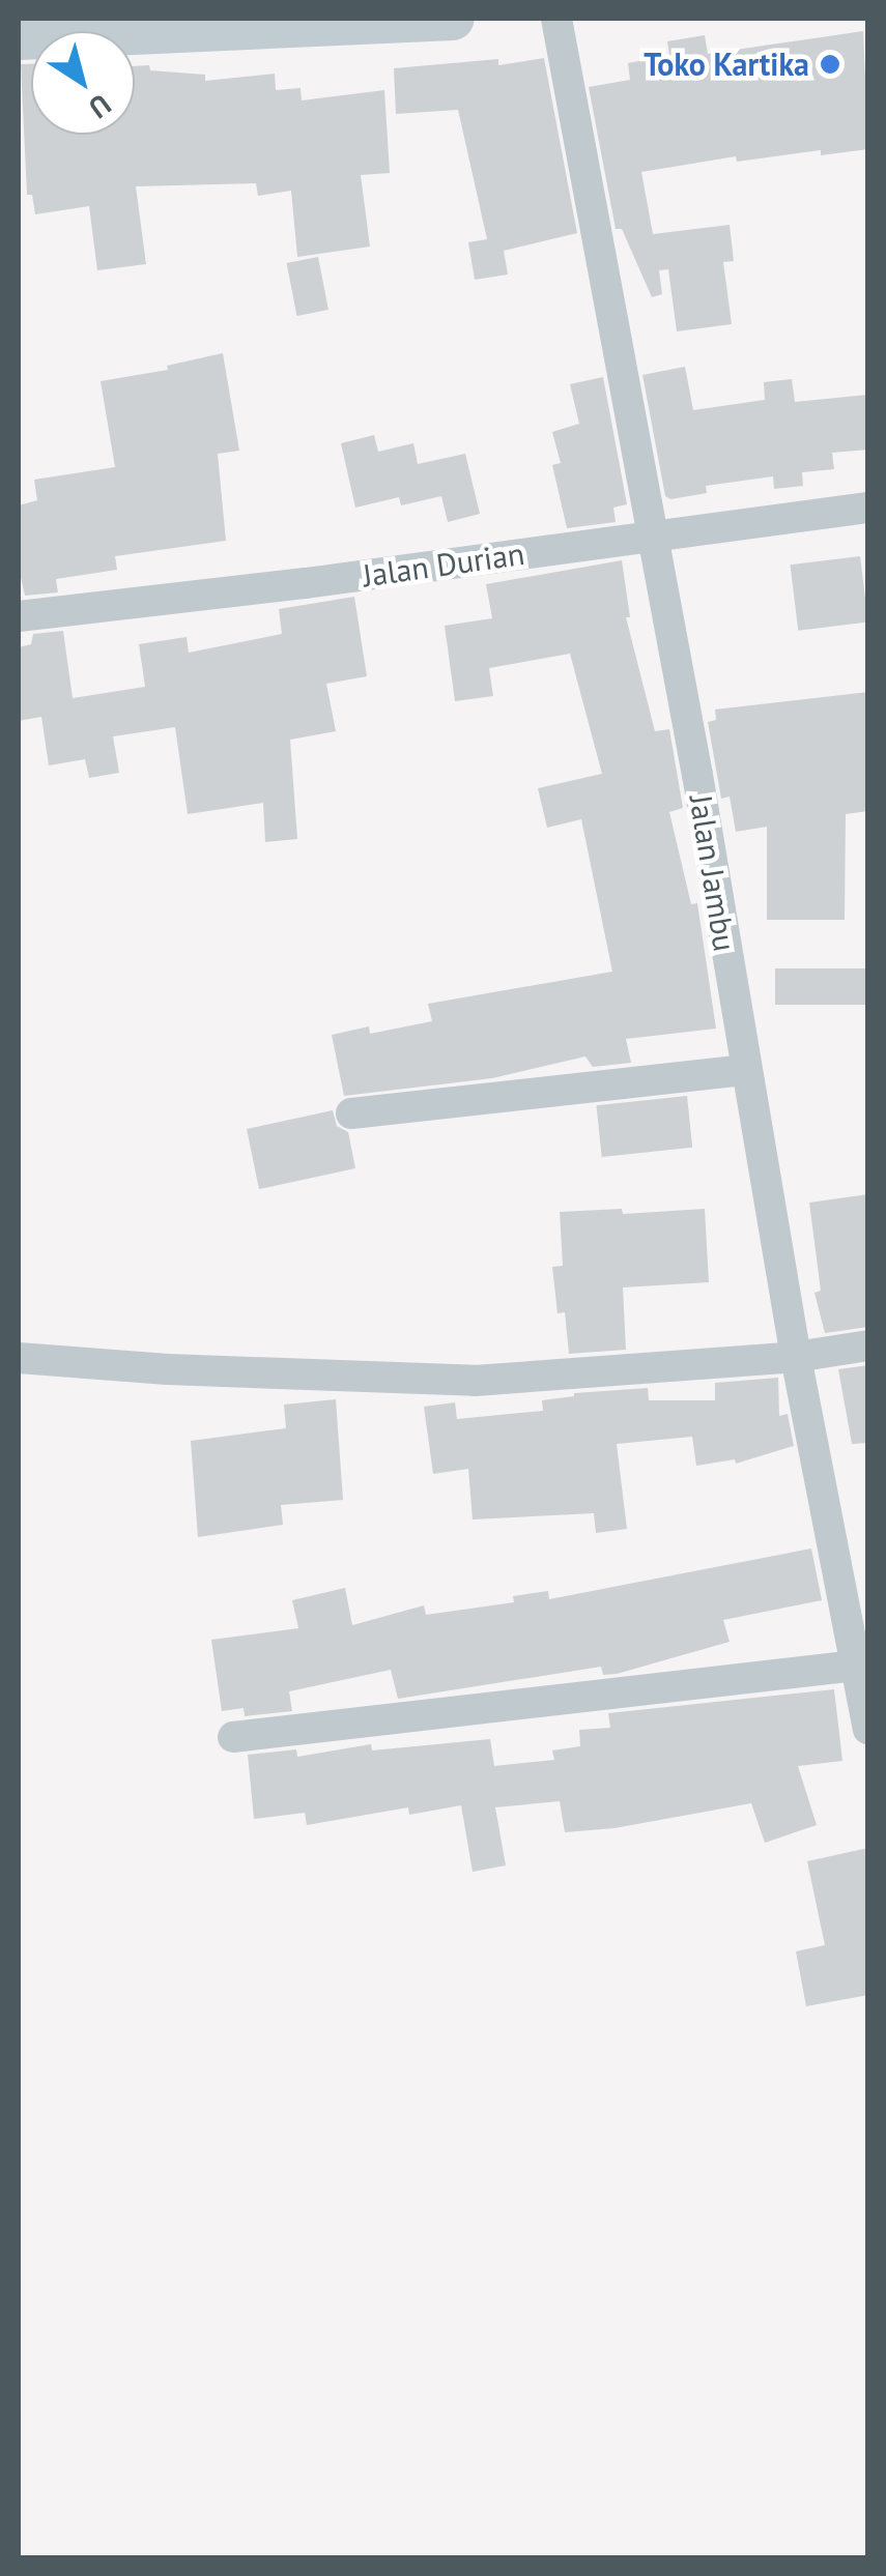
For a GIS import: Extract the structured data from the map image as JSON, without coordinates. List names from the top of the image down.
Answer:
{
  "streets": {
    "street": ["Jalan Durian", "Jalan Jambu"]
  },
  "crossings": [
    ["Jalan Durian", "Jalan Jambu"]
  ],
  "places": ["Toko Kartika"],
  "north": "bottom right"
}
